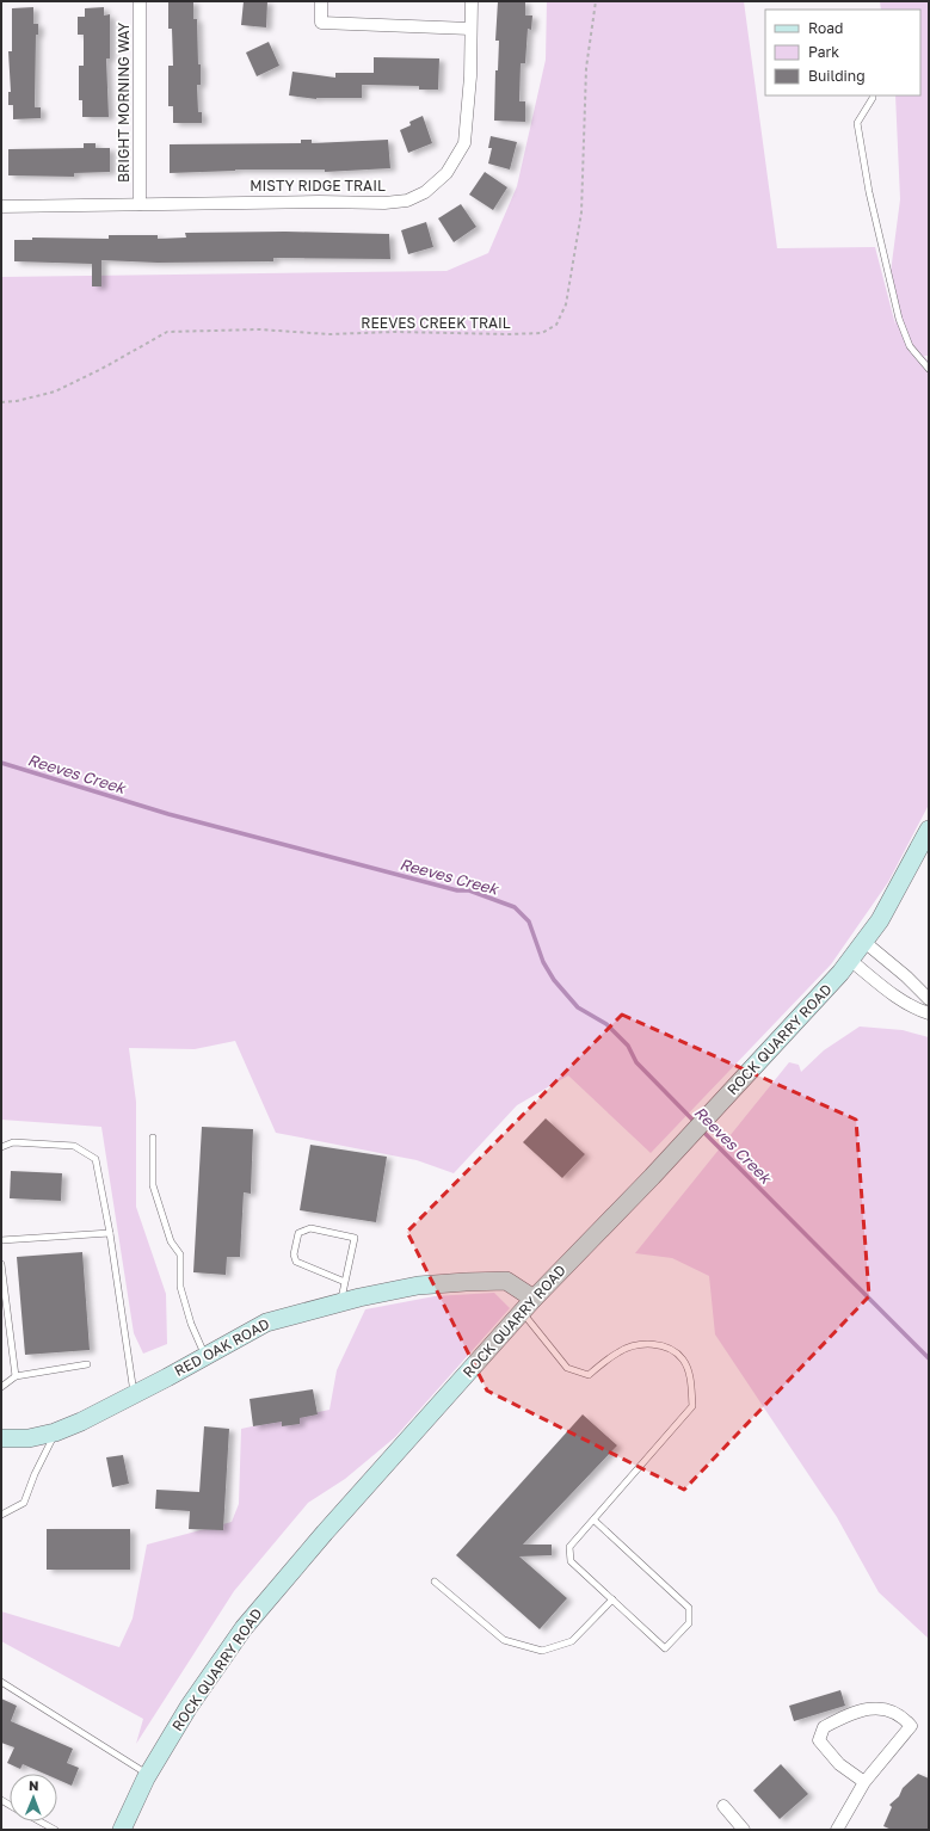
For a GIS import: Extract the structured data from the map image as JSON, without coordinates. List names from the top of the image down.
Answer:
{
  "streets": {
    "street": [
      "BRIGHT MORNING WAY",
      "MISTY RIDGE TRAIL",
      "ROCK QUARRY ROAD",
      "RED OAK ROAD"
    ],
    "path": ["REEVES CREEK TRAIL"]
  },
  "crossings": [
    ["BRIGHT MORNING WAY", "MISTY RIDGE TRAIL"],
    ["ROCK QUARRY ROAD", "RED OAK ROAD"]
  ],
  "water": ["Reeves Creek"],
  "legend": ["Road", "Park", "Building"],
  "north": "top"
}
